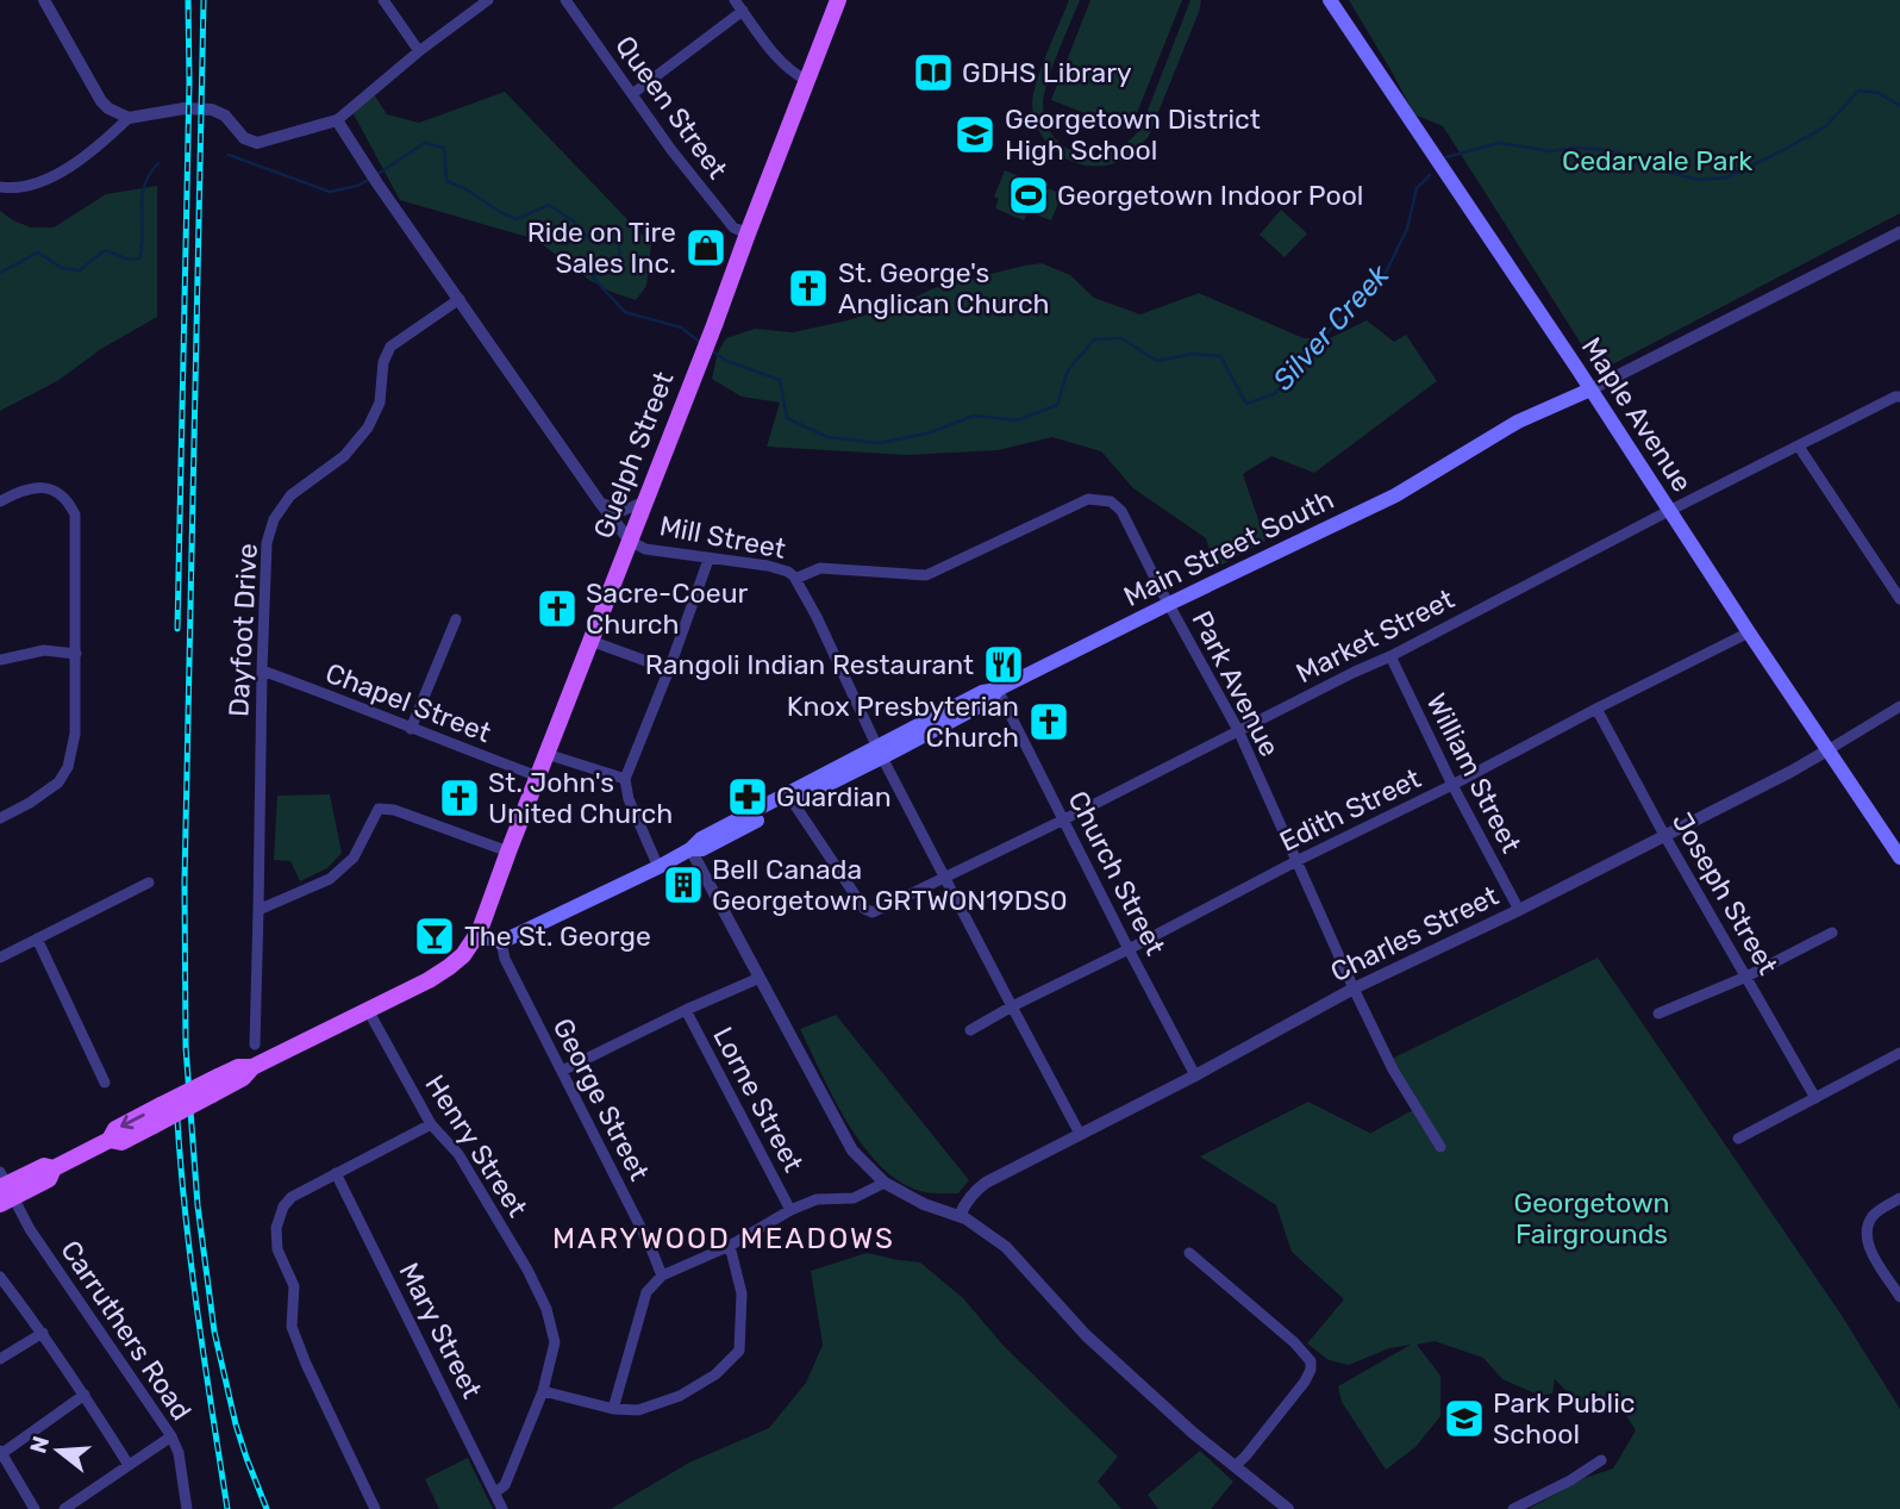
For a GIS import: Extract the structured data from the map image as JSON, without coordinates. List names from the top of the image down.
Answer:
{
  "streets": {
    "main road": ["Maple Avenue", "Guelph Street", "Main Street South"],
    "street": [
      "Queen Street",
      "Mill Street",
      "Dayfoot Drive",
      "Market Street",
      "Park Avenue",
      "Chapel Street",
      "William Street",
      "Edith Street",
      "Church Street",
      "Joseph Street",
      "Charles Street",
      "George Street",
      "Lorne Street",
      "Henry Street",
      "Carruthers Road",
      "Mary Street"
    ]
  },
  "crossings": [
    ["Queen Street", "Guelph Street"],
    ["Maple Avenue", "Main Street South"],
    ["Maple Avenue", "Market Street"],
    ["Maple Avenue", "Edith Street"],
    ["Maple Avenue", "Charles Street"],
    ["Guelph Street", "Mill Street"],
    ["Guelph Street", "Chapel Street"],
    ["Guelph Street", "Henry Street"],
    ["Mill Street", "Main Street South"],
    ["Mill Street", "Dayfoot Drive"],
    ["Mill Street", "Market Street"],
    ["Mill Street", "Park Avenue"],
    ["Mill Street", "Edith Street"],
    ["Mill Street", "Charles Street"],
    ["Main Street South", "Market Street"],
    ["Main Street South", "Park Avenue"],
    ["Main Street South", "Church Street"],
    ["Main Street South", "George Street"],
    ["Dayfoot Drive", "Chapel Street"],
    ["Market Street", "Park Avenue"],
    ["Market Street", "William Street"],
    ["Market Street", "Church Street"],
    ["Park Avenue", "Edith Street"],
    ["Park Avenue", "Charles Street"],
    ["William Street", "Edith Street"],
    ["William Street", "Charles Street"],
    ["Edith Street", "Church Street"],
    ["Edith Street", "Joseph Street"],
    ["Church Street", "Charles Street"],
    ["Joseph Street", "Charles Street"],
    ["Henry Street", "Mary Street"]
  ],
  "districts": ["MARYWOOD MEADOWS"],
  "water": ["Silver Creek"],
  "parks": ["Cedarvale Park", "Georgetown Fairgrounds"],
  "places": {
    "library": ["GDHS Library"],
    "school or university": ["Georgetown District High School", "Park Public School"],
    "sports": ["Georgetown Indoor Pool"],
    "shop": ["Ride on Tire Sales Inc."],
    "church": [
      "St. George's Anglican Church",
      "Sacre-Coeur Church",
      "Knox Presbyterian Church",
      "St. John's United Church"
    ],
    "restaurant": ["Rangoli Indian Restaurant"],
    "pharmacy": ["Guardian"],
    "building": ["Bell Canada Georgetown GRTWON19DS0"],
    "bar": ["The St. George"]
  },
  "north": "left"
}
